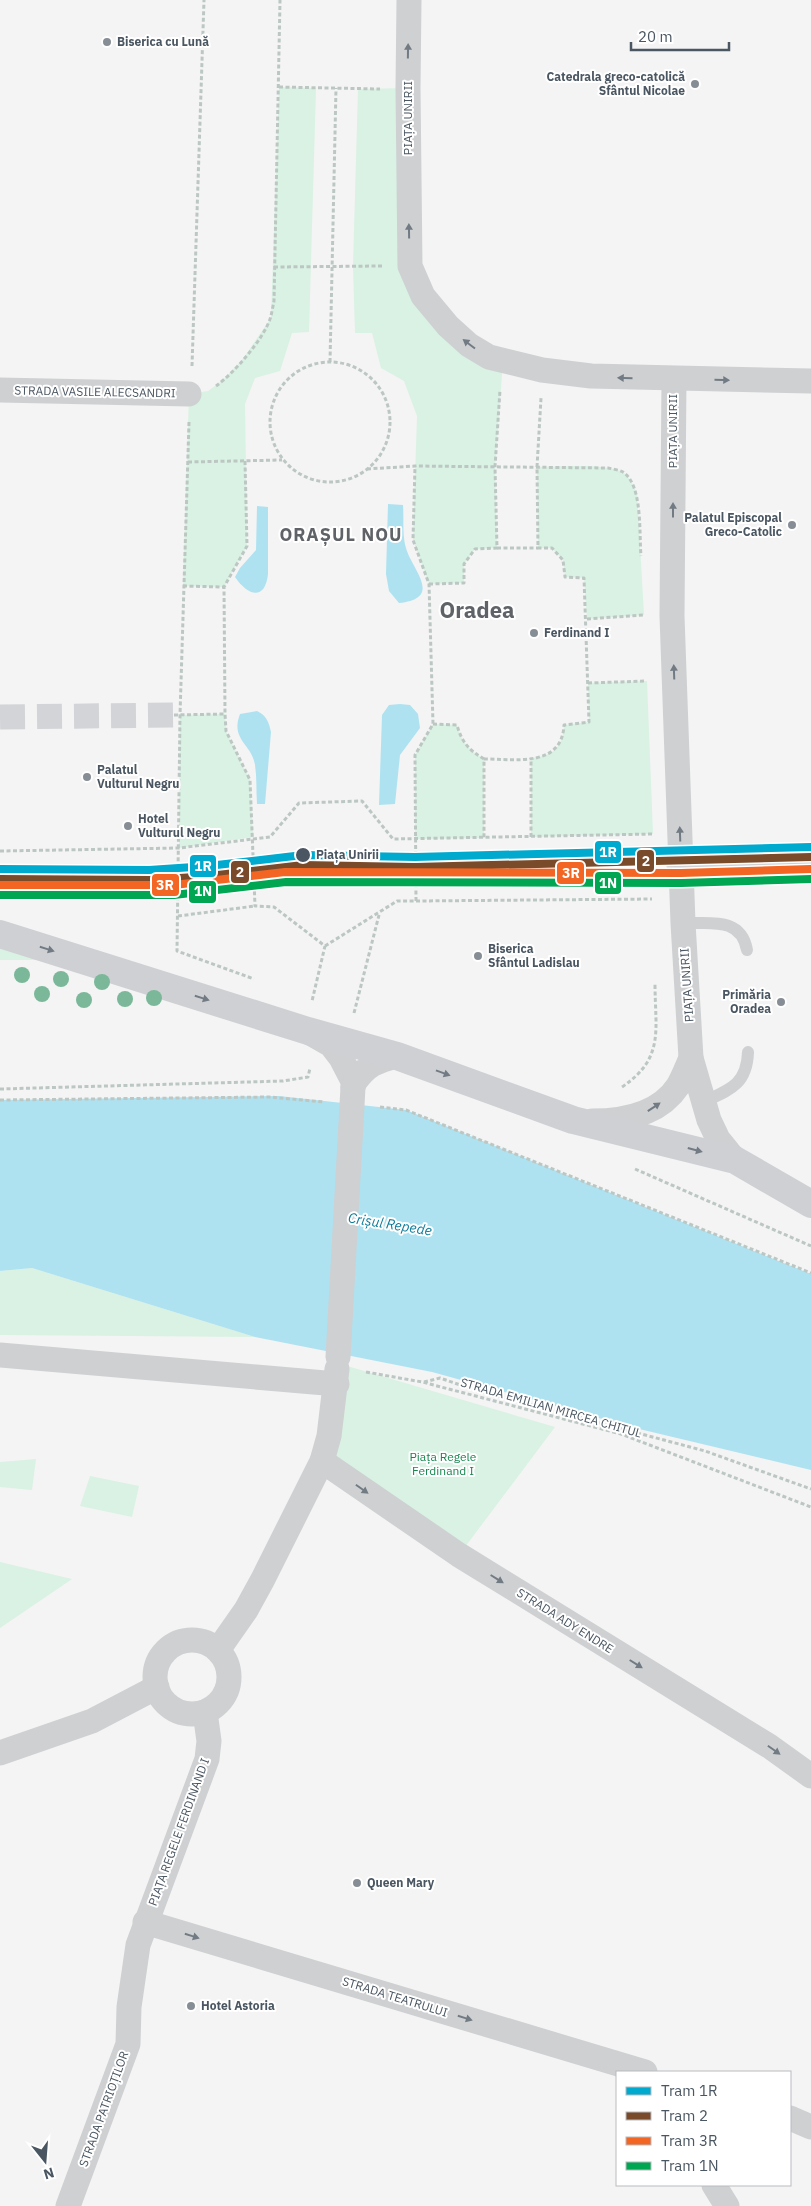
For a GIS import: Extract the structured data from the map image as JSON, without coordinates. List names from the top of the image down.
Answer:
{
  "streets": {
    "street": [
      "PIAȚA UNIRII",
      "STRADA VASILE ALECSANDRI",
      "STRADA ADY ENDRE",
      "PIAȚA REGELE FERDINAND I",
      "STRADA TEATRULUI",
      "STRADA PATRIOȚILOR"
    ],
    "path": ["STRADA EMILIAN MIRCEA CHITUL"]
  },
  "crossings": [
    ["PIAȚA REGELE FERDINAND I", "STRADA TEATRULUI"],
    ["PIAȚA REGELE FERDINAND I", "STRADA PATRIOȚILOR"],
    ["STRADA TEATRULUI", "STRADA PATRIOȚILOR"]
  ],
  "one_way": ["STRADA ADY ENDRE", "STRADA TEATRULUI"],
  "districts": ["ORAȘUL NOU", "Oradea"],
  "water": ["Crișul Repede"],
  "parks": ["Piața Regele Ferdinand I"],
  "places": [
    "Biserica cu Lună",
    "Catedrala greco-catolică Sfântul Nicolae",
    "Palatul Episcopal Greco-Catolic",
    "Ferdinand I",
    "Palatul Vulturul Negru",
    "Hotel Vulturul Negru",
    "Piața Unirii",
    "Biserica Sfântul Ladislau",
    "Primăria Oradea",
    "Queen Mary",
    "Hotel Astoria"
  ],
  "lines": [
    "tram line 1R",
    "tram line 2",
    "tram line 3R",
    "tram line 1N"
  ],
  "legend": [
    "Tram 1R",
    "Tram 2",
    "Tram 3R",
    "Tram 1N"
  ],
  "scale_bar": "20 m",
  "north": "bottom"
}
